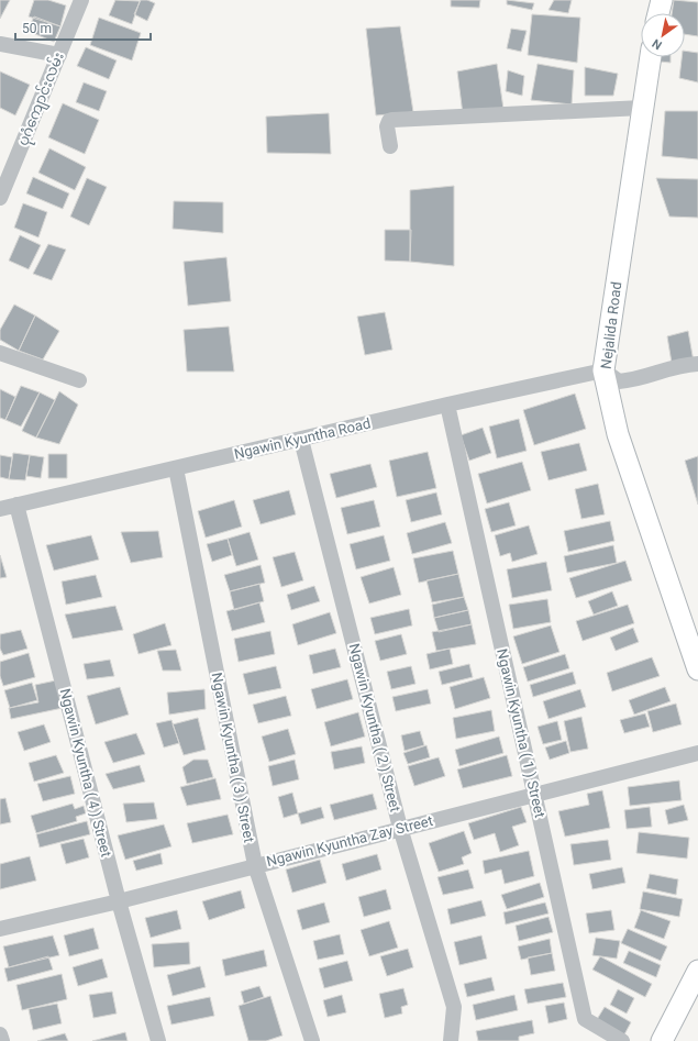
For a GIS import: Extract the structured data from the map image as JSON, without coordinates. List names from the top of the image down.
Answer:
{
  "streets": {
    "main road": ["Nejalida Road"],
    "street": [
      "ပုဂံကျောင်းလမ်း",
      "Ngawin Kyuntha Road",
      "Ngawin Kyuntha ( 2 ) Street",
      "Ngawin Kyuntha ( 1 ) Street",
      "Ngawin Kyuntha ( 3 ) Street",
      "Ngawin Kyuntha ( 4 ) Street",
      "Ngawin Kyuntha Zay Street"
    ]
  },
  "crossings": [
    ["Nejalida Road", "Ngawin Kyuntha Road"],
    ["Ngawin Kyuntha Road", "Ngawin Kyuntha ( 2 ) Street"],
    ["Ngawin Kyuntha Road", "Ngawin Kyuntha ( 1 ) Street"],
    ["Ngawin Kyuntha Road", "Ngawin Kyuntha ( 3 ) Street"],
    ["Ngawin Kyuntha Road", "Ngawin Kyuntha ( 4 ) Street"],
    ["Ngawin Kyuntha ( 2 ) Street", "Ngawin Kyuntha Zay Street"],
    ["Ngawin Kyuntha ( 1 ) Street", "Ngawin Kyuntha Zay Street"],
    ["Ngawin Kyuntha ( 3 ) Street", "Ngawin Kyuntha Zay Street"],
    ["Ngawin Kyuntha ( 4 ) Street", "Ngawin Kyuntha Zay Street"]
  ],
  "scale_bar": "50 m",
  "north": "bottom left"
}
